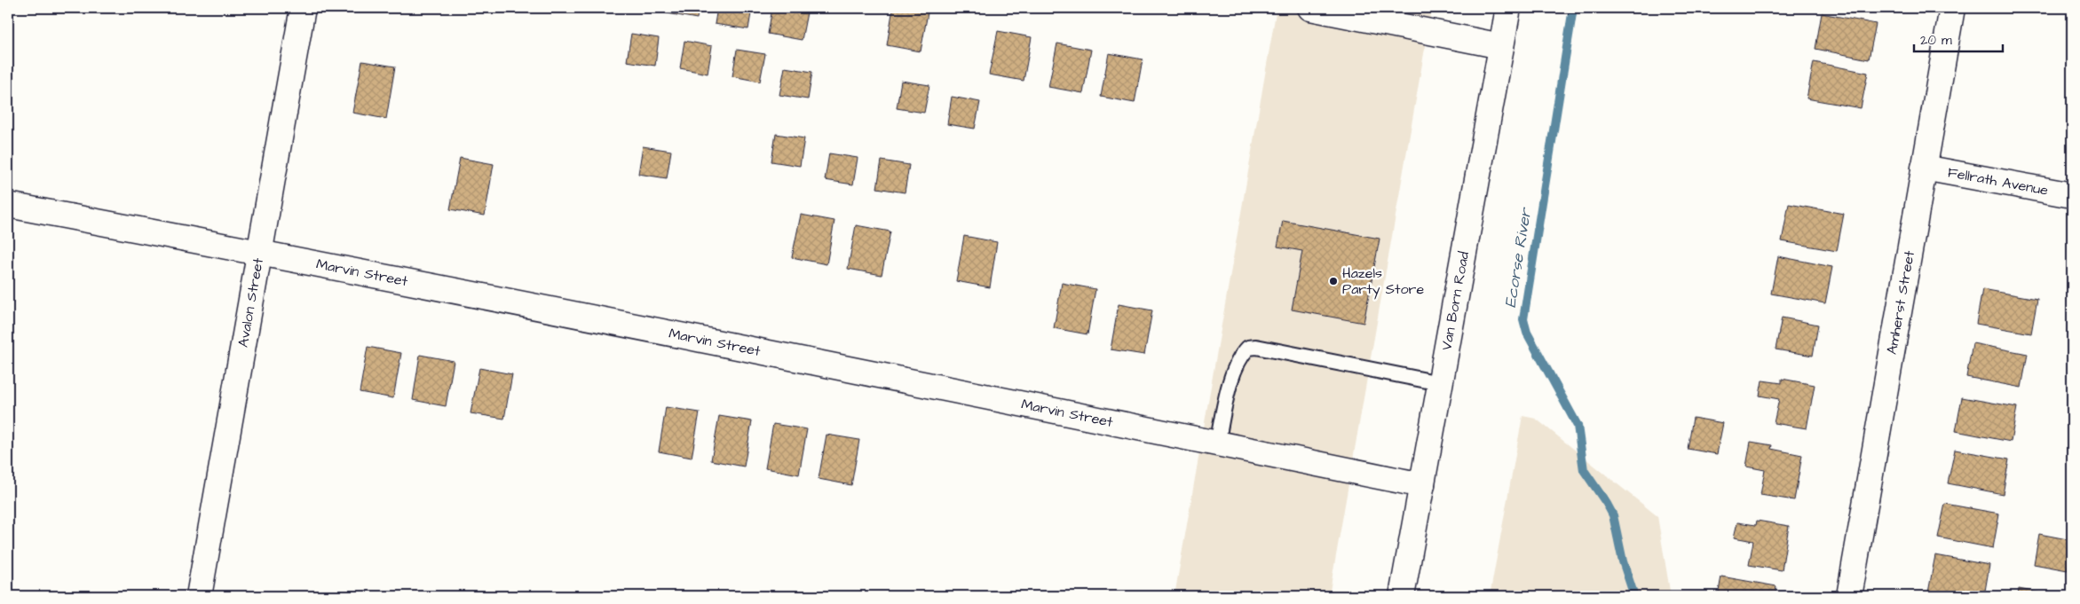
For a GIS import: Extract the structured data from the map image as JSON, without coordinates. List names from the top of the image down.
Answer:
{
  "streets": {
    "street": [
      "Fellrath Avenue",
      "Marvin Street",
      "Van Born Road",
      "Amherst Street",
      "Avalon Street"
    ]
  },
  "crossings": [
    ["Fellrath Avenue", "Amherst Street"],
    ["Marvin Street", "Van Born Road"],
    ["Marvin Street", "Avalon Street"]
  ],
  "water": ["Ecorse River"],
  "places": ["Hazels Party Store"],
  "scale_bar": "20 m"
}
